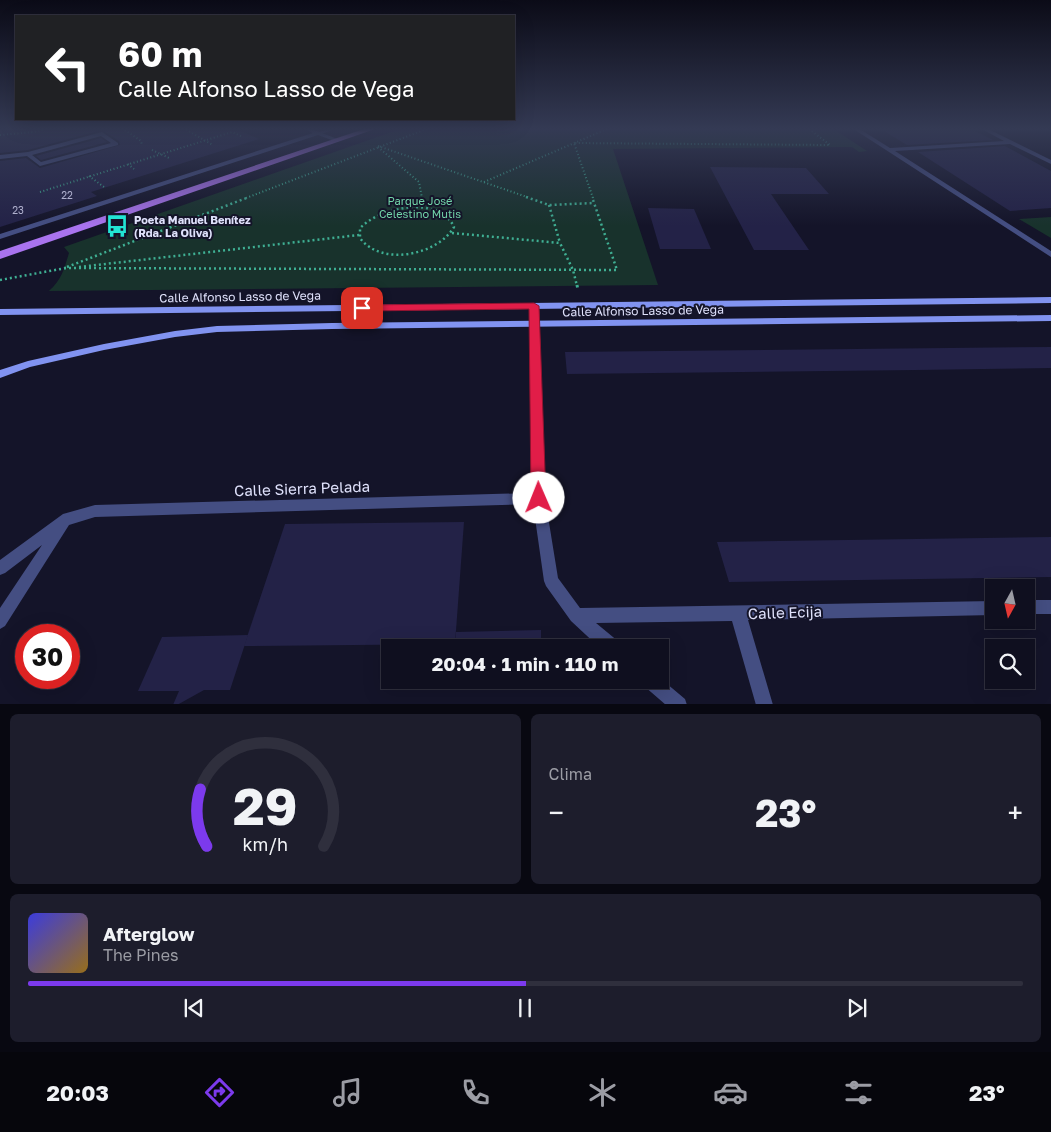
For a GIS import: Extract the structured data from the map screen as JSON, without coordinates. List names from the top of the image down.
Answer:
{
  "streets": {
    "main road": ["Calle Alfonso Lasso de Vega"],
    "street": ["Calle Sierra Pelada", "Calle Ecija"]
  },
  "parks": ["Parque José Celestino Mutis"],
  "places": {
    "bus stop": ["Poeta Manuel Benítez (Rda. La Oliva)"]
  },
  "house_numbers": ["22", "23"],
  "north": "bottom",
  "page": {
    "turn": ["60 m", "Calle Alfonso Lasso de Vega"],
    "limit": "30",
    "trip": "20:04 · 1 min · 110 m",
    "tile": "Clima",
    "heat": ["−", "23°", "+"],
    "song": ["Afterglow", "The Pines"],
    "tabs": ["20:03", "23°"],
    "gauge": ["29", "km/h"]
  }
}
